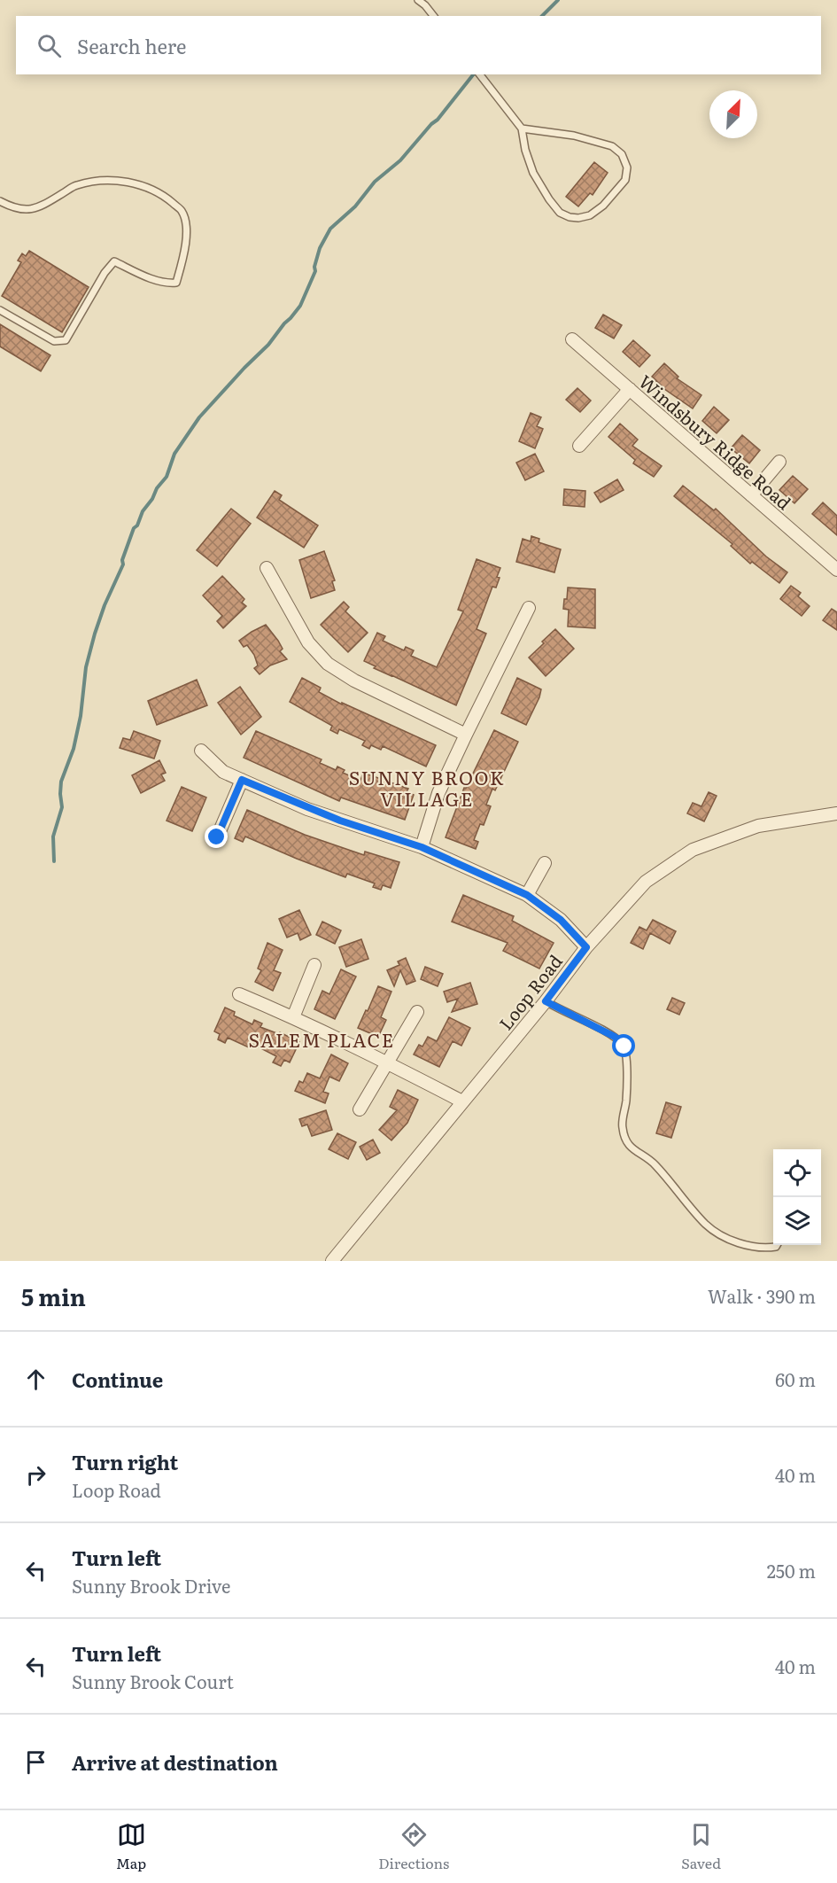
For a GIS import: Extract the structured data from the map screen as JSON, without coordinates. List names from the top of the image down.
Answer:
{
  "streets": {
    "street": ["Windsbury Ridge Road", "Loop Road"]
  },
  "districts": ["SUNNY BROOK VILLAGE", "SALEM PLACE"],
  "north": "top right",
  "page": {
    "search": "Search here",
    "heading": ["5 min", "Walk · 390 m"],
    "list": [
      ["Continue", "60 m"],
      ["Turn right", "Loop Road", "40 m"],
      ["Turn left", "Sunny Brook Drive", "250 m"],
      ["Turn left", "Sunny Brook Court", "40 m"],
      "Arrive at destination"
    ],
    "nav": ["Map", "Directions", "Saved"]
  }
}
